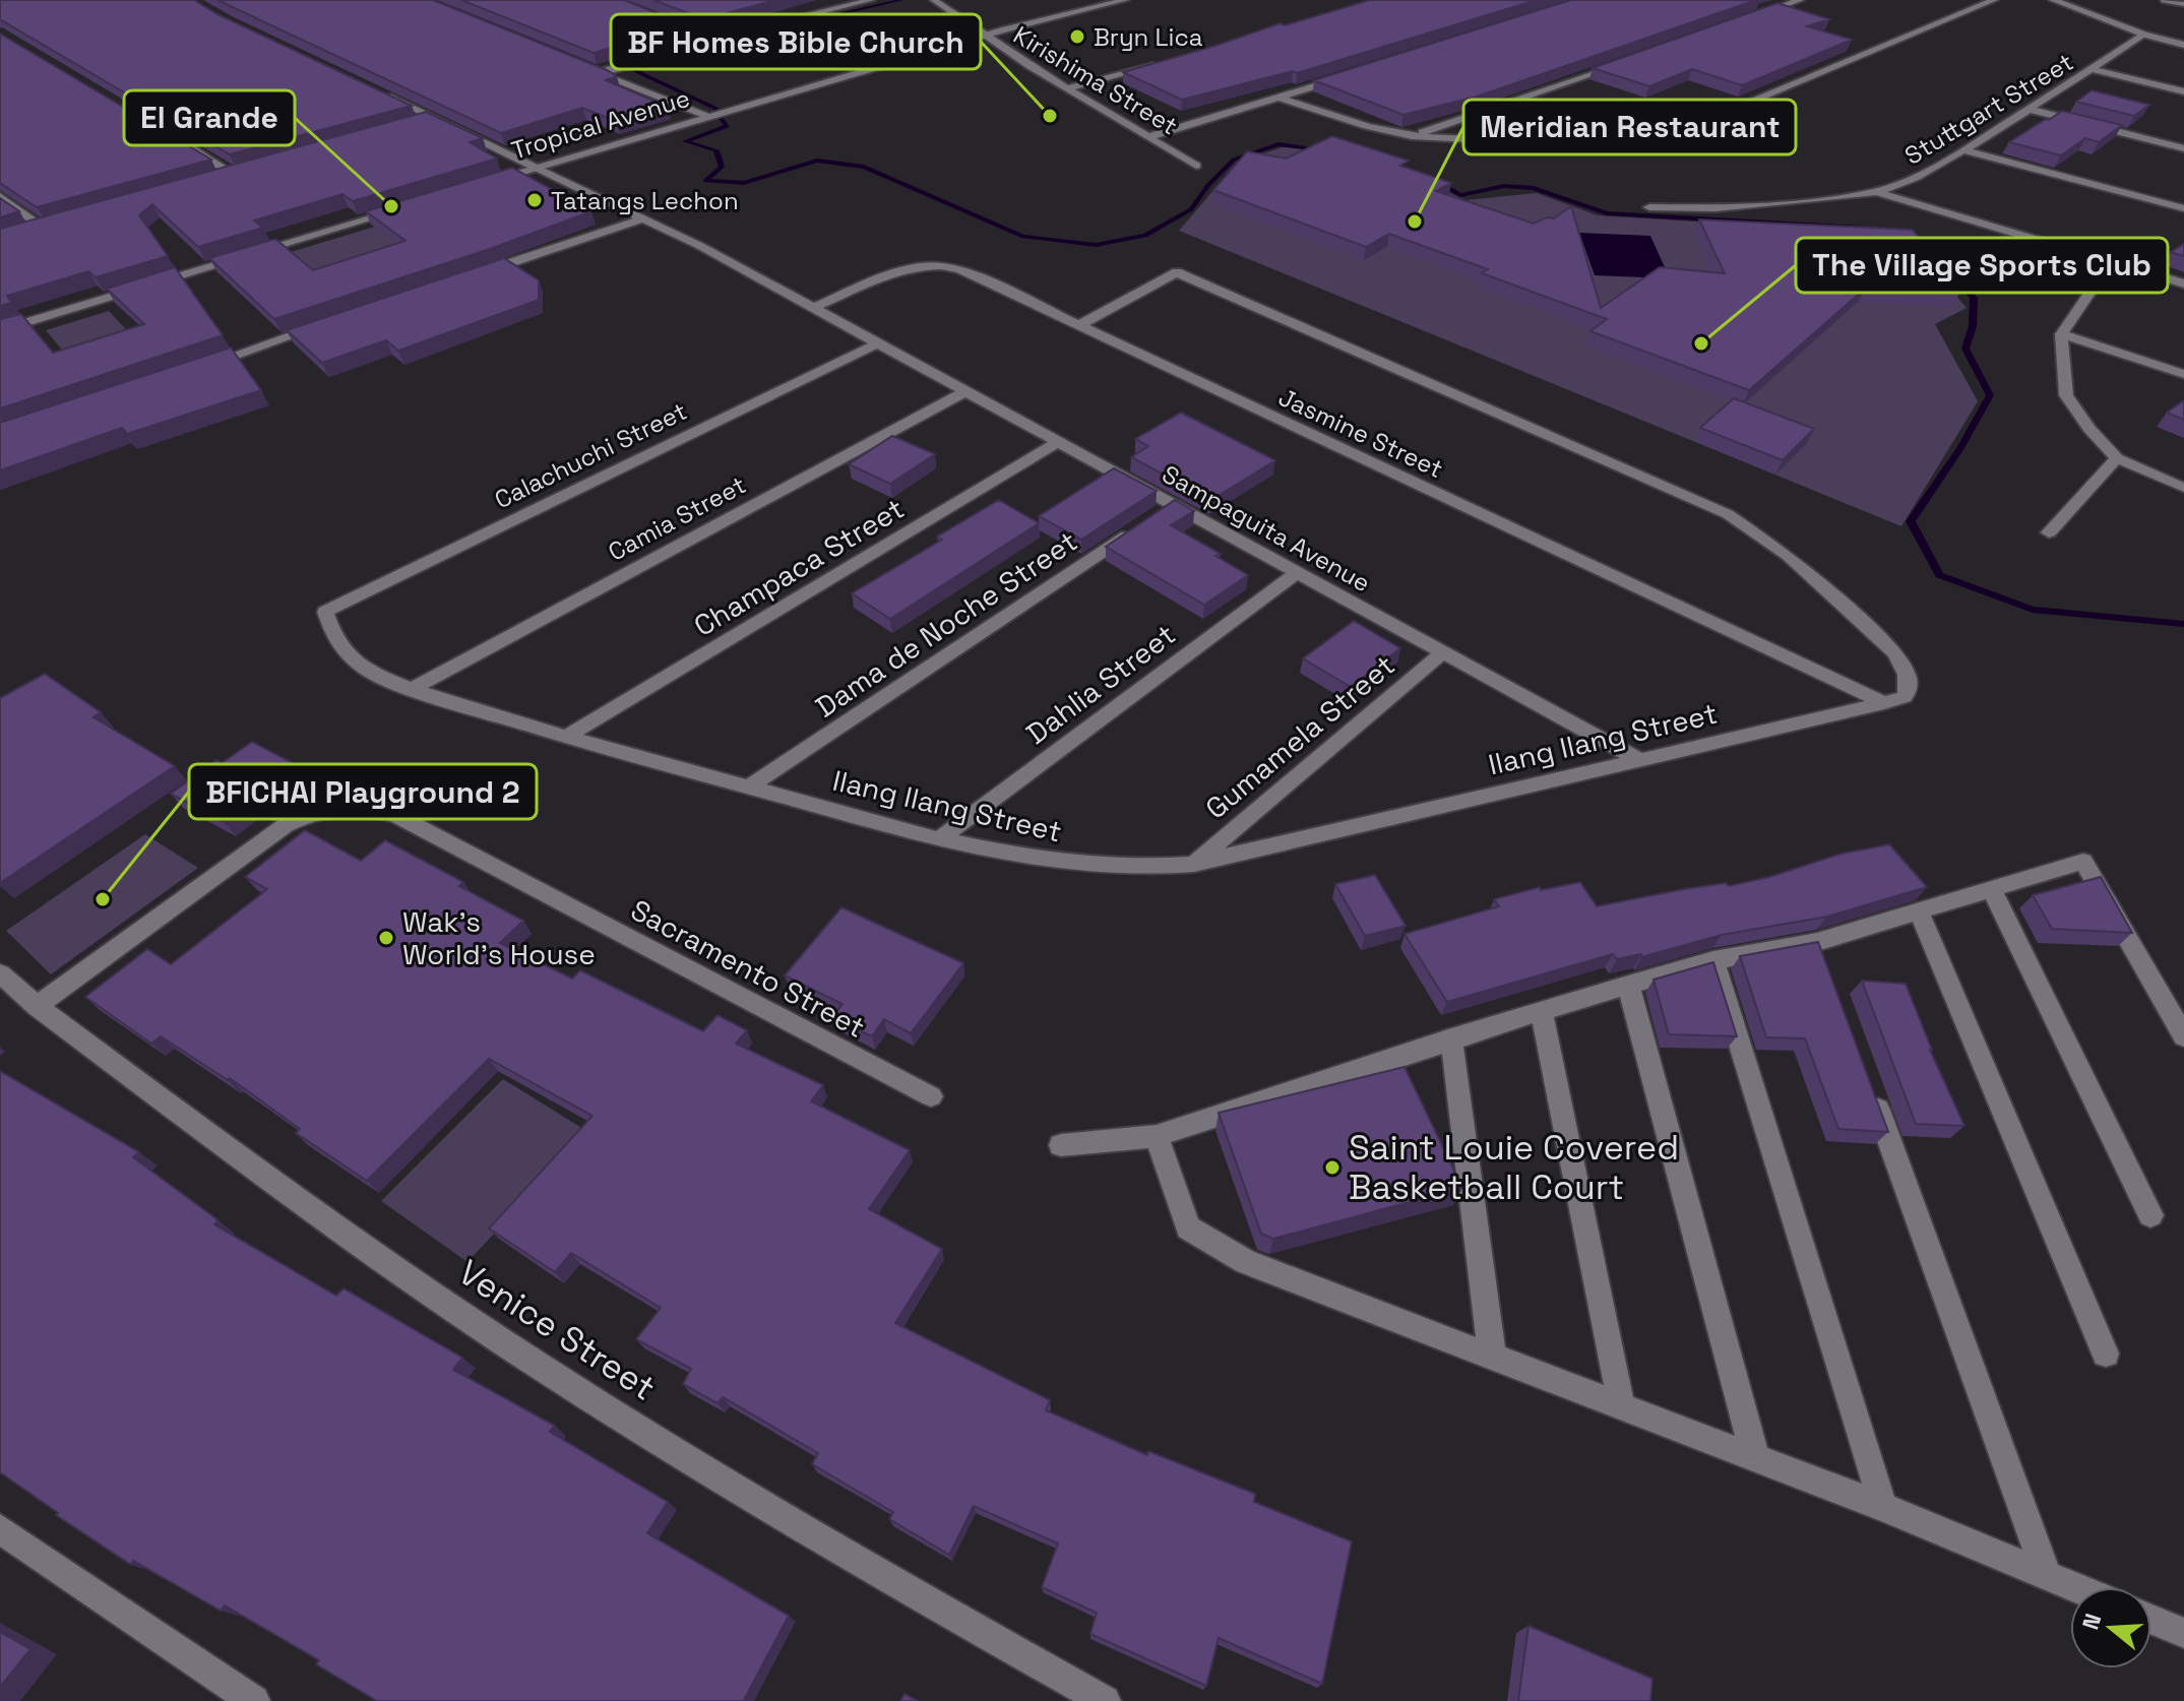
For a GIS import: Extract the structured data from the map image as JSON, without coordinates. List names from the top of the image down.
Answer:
{
  "streets": {
    "street": [
      "Kirishima Street",
      "Stuttgart Street",
      "Tropical Avenue",
      "Jasmine Street",
      "Calachuchi Street",
      "Camia Street",
      "Sampaguita Avenue",
      "Champaca Street",
      "Dama de Noche Street",
      "Dahlia Street",
      "Gumamela Street",
      "Ilang Ilang Street",
      "Sacramento Street",
      "Venice Street"
    ]
  },
  "crossings": [
    ["Kirishima Street", "Tropical Avenue"],
    ["Tropical Avenue", "Sampaguita Avenue"],
    ["Jasmine Street", "Sampaguita Avenue"],
    ["Jasmine Street", "Ilang Ilang Street"],
    ["Calachuchi Street", "Sampaguita Avenue"],
    ["Calachuchi Street", "Ilang Ilang Street"],
    ["Camia Street", "Sampaguita Avenue"],
    ["Camia Street", "Ilang Ilang Street"],
    ["Sampaguita Avenue", "Champaca Street"],
    ["Sampaguita Avenue", "Dama de Noche Street"],
    ["Sampaguita Avenue", "Dahlia Street"],
    ["Sampaguita Avenue", "Gumamela Street"],
    ["Sampaguita Avenue", "Ilang Ilang Street"],
    ["Champaca Street", "Ilang Ilang Street"],
    ["Dama de Noche Street", "Ilang Ilang Street"],
    ["Dahlia Street", "Ilang Ilang Street"],
    ["Gumamela Street", "Ilang Ilang Street"],
    ["Sacramento Street", "Venice Street"]
  ],
  "places": [
    "Bryn Lica",
    "BF Homes Bible Church",
    "Tatangs Lechon",
    "El Grande",
    "Meridian Restaurant",
    "The Village Sports Club",
    "BFICHAI Playground 2",
    "Wak's World's House",
    "Saint Louie Covered Basketball Court"
  ],
  "north": "left"
}
